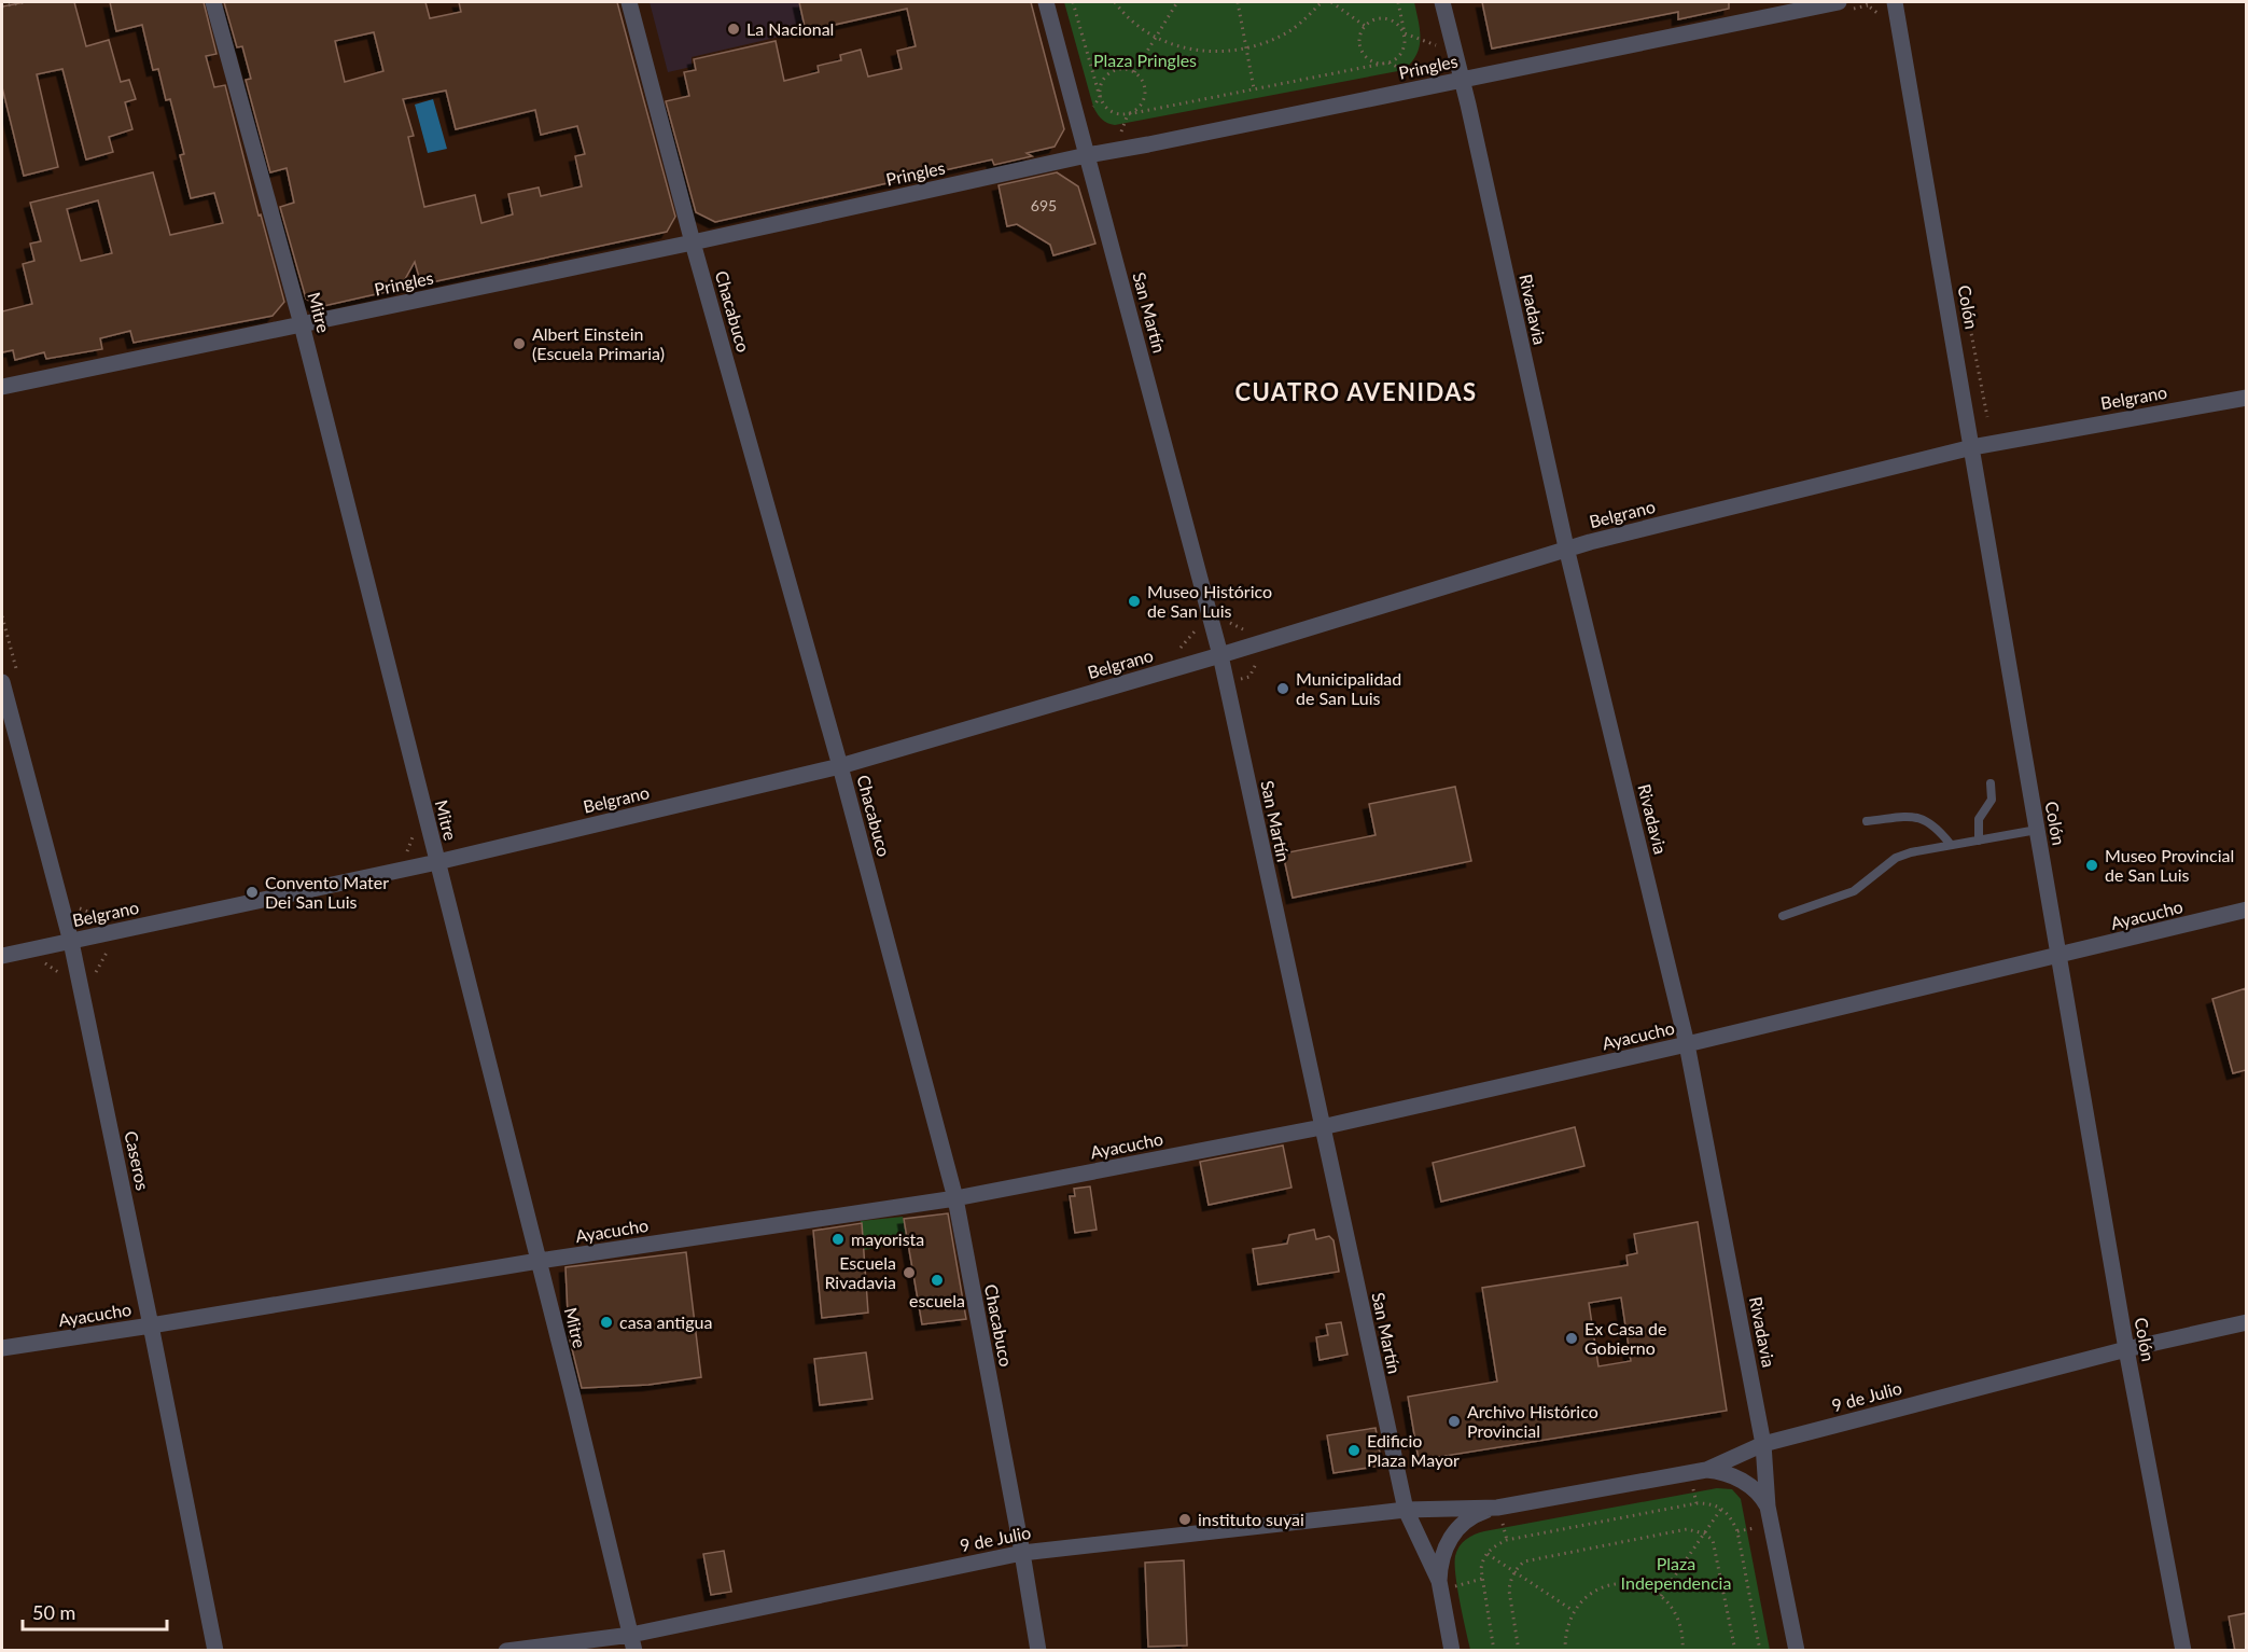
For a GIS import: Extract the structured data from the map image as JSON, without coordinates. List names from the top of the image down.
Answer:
{
  "streets": {
    "street": [
      "Pringles",
      "Colón",
      "Rivadavia",
      "Chacabuco",
      "Mitre",
      "San Martín",
      "Belgrano",
      "Ayacucho",
      "Caseros",
      "9 de Julio"
    ]
  },
  "crossings": [
    ["Pringles", "Rivadavia"],
    ["Pringles", "Chacabuco"],
    ["Pringles", "Mitre"],
    ["Pringles", "San Martín"],
    ["Colón", "Belgrano"],
    ["Colón", "Ayacucho"],
    ["Colón", "9 de Julio"],
    ["Rivadavia", "Belgrano"],
    ["Rivadavia", "Ayacucho"],
    ["Rivadavia", "9 de Julio"],
    ["Chacabuco", "Belgrano"],
    ["Chacabuco", "Ayacucho"],
    ["Chacabuco", "9 de Julio"],
    ["Mitre", "Belgrano"],
    ["Mitre", "Ayacucho"],
    ["Mitre", "9 de Julio"],
    ["San Martín", "Belgrano"],
    ["San Martín", "Ayacucho"],
    ["San Martín", "9 de Julio"],
    ["Belgrano", "Caseros"],
    ["Ayacucho", "Caseros"]
  ],
  "districts": ["CUATRO AVENIDAS"],
  "parks": ["Plaza Pringles", "Plaza Independencia"],
  "places": [
    "La Nacional",
    "Albert Einstein (Escuela Primaria)",
    "Museo Histórico de San Luis",
    "Municipalidad de San Luis",
    "Museo Provincial de San Luis",
    "Convento Mater Dei San Luis",
    "mayorista",
    "Escuela Rivadavia",
    "escuela",
    "casa antigua",
    "Ex Casa de Gobierno",
    "Archivo Histórico Provincial",
    "Edificio Plaza Mayor",
    "instituto suyai"
  ],
  "house_numbers": ["695"],
  "scale_bar": "50 m"
}
